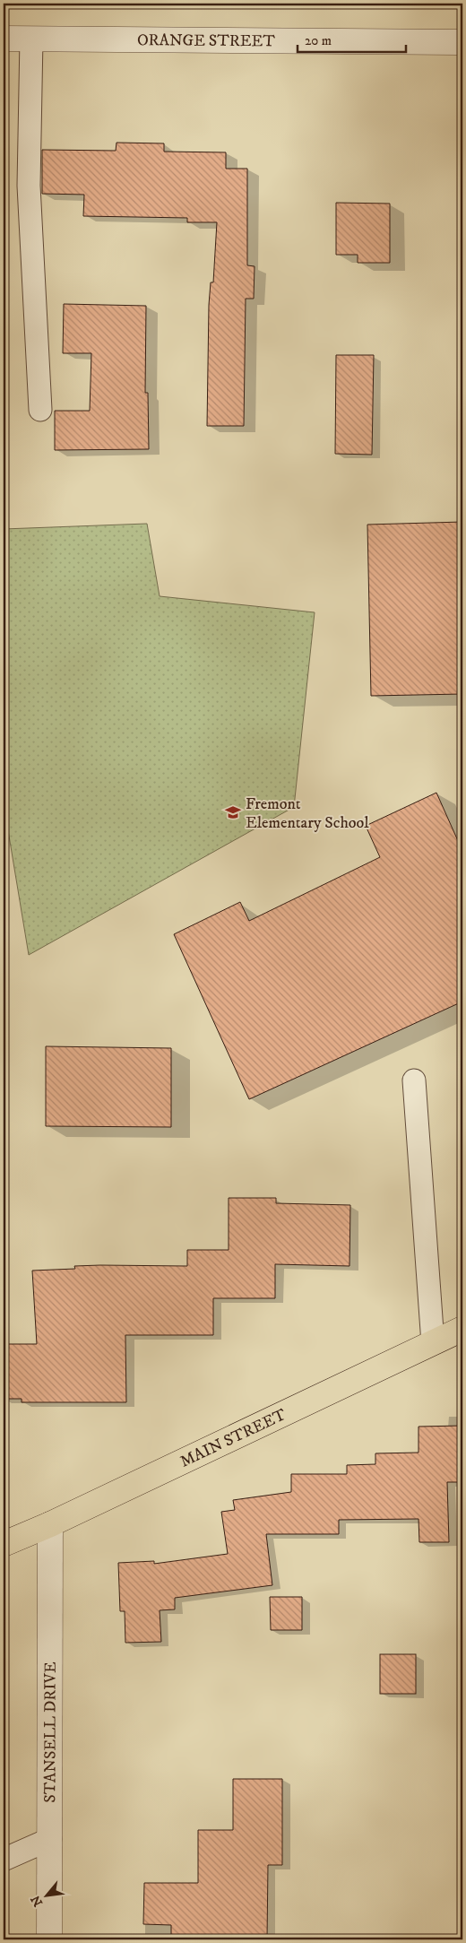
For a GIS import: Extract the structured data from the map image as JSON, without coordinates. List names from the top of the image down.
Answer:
{
  "streets": {
    "main road": ["MAIN STREET"],
    "street": ["ORANGE STREET", "STANSELL DRIVE"]
  },
  "crossings": [
    ["MAIN STREET", "STANSELL DRIVE"]
  ],
  "places": {
    "school or university": ["Fremont Elementary School"]
  },
  "scale_bar": "20 m",
  "north": "bottom left"
}
